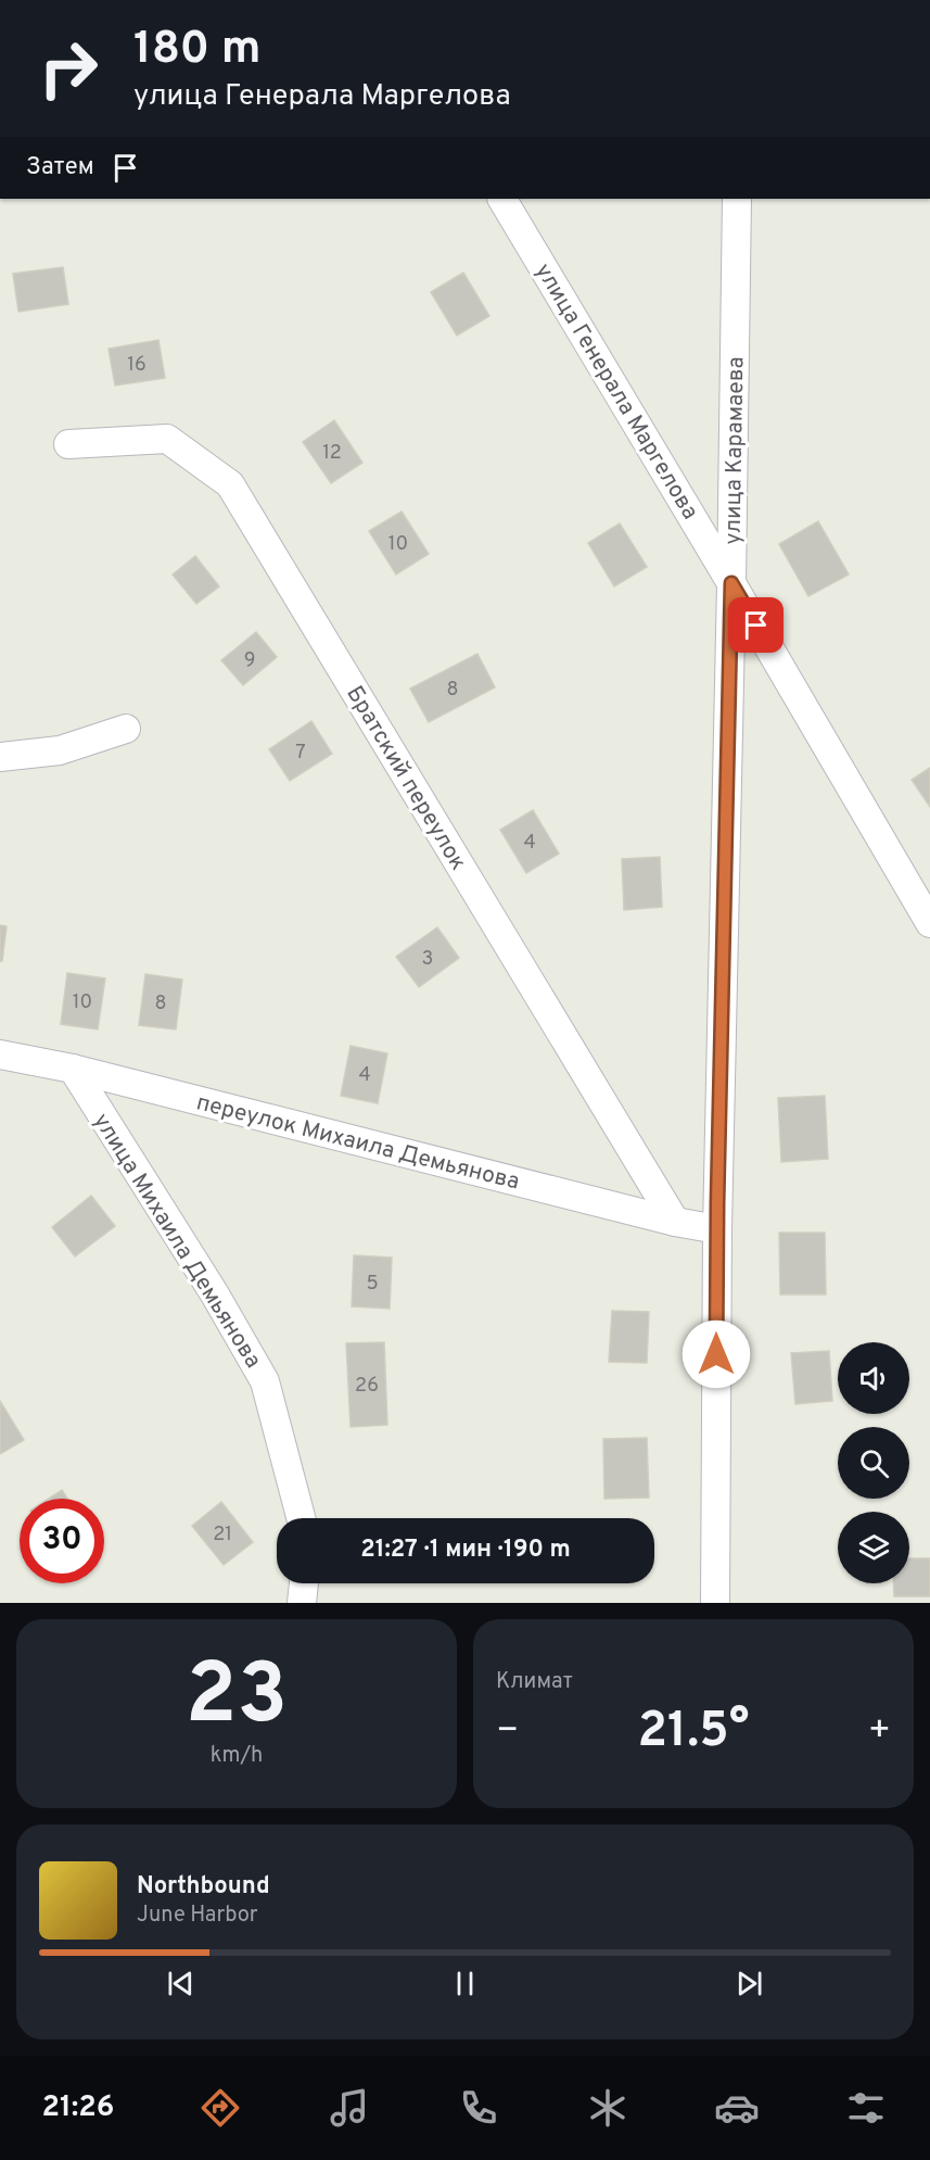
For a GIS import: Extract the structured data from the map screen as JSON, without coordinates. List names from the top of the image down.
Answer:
{
  "streets": {
    "street": [
      "улица Генерала Маргелова",
      "улица Карамаева",
      "Братский переулок",
      "переулок Михаила Демьянова",
      "улица Михаила Демьянова"
    ]
  },
  "crossings": [
    ["улица Генерала Маргелова", "улица Карамаева"],
    ["улица Карамаева", "переулок Михаила Демьянова"],
    ["Братский переулок", "переулок Михаила Демьянова"],
    ["переулок Михаила Демьянова", "улица Михаила Демьянова"]
  ],
  "house_numbers": [
    "16",
    "12",
    "10",
    "9",
    "8",
    "7",
    "4",
    "3",
    "10",
    "8",
    "4",
    "5",
    "26",
    "21"
  ],
  "page": {
    "turn": ["180 m", "улица Генерала Маргелова"],
    "then": "Затем",
    "limit": "30",
    "trip": "21:27 · 1 мин · 190 m",
    "tile": [
      ["23", "km/h"],
      "Климат"
    ],
    "heat": ["−", "21.5°", "+"],
    "song": ["Northbound", "June Harbor"],
    "tabs": "21:26"
  }
}
